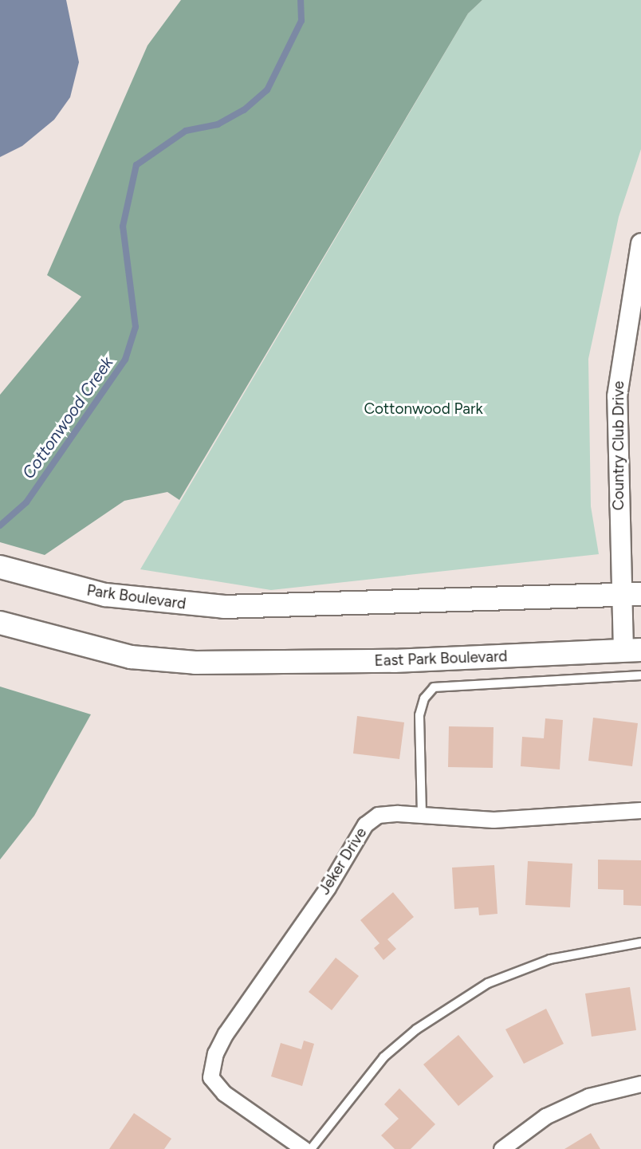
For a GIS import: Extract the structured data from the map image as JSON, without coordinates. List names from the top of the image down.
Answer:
{
  "streets": {
    "main road": ["Park Boulevard", "East Park Boulevard"],
    "street": ["Country Club Drive", "Jeker Drive"]
  },
  "crossings": [
    ["Country Club Drive", "Park Boulevard"],
    ["Country Club Drive", "East Park Boulevard"]
  ],
  "water": ["Cottonwood Creek"],
  "parks": ["Cottonwood Park"]
}
